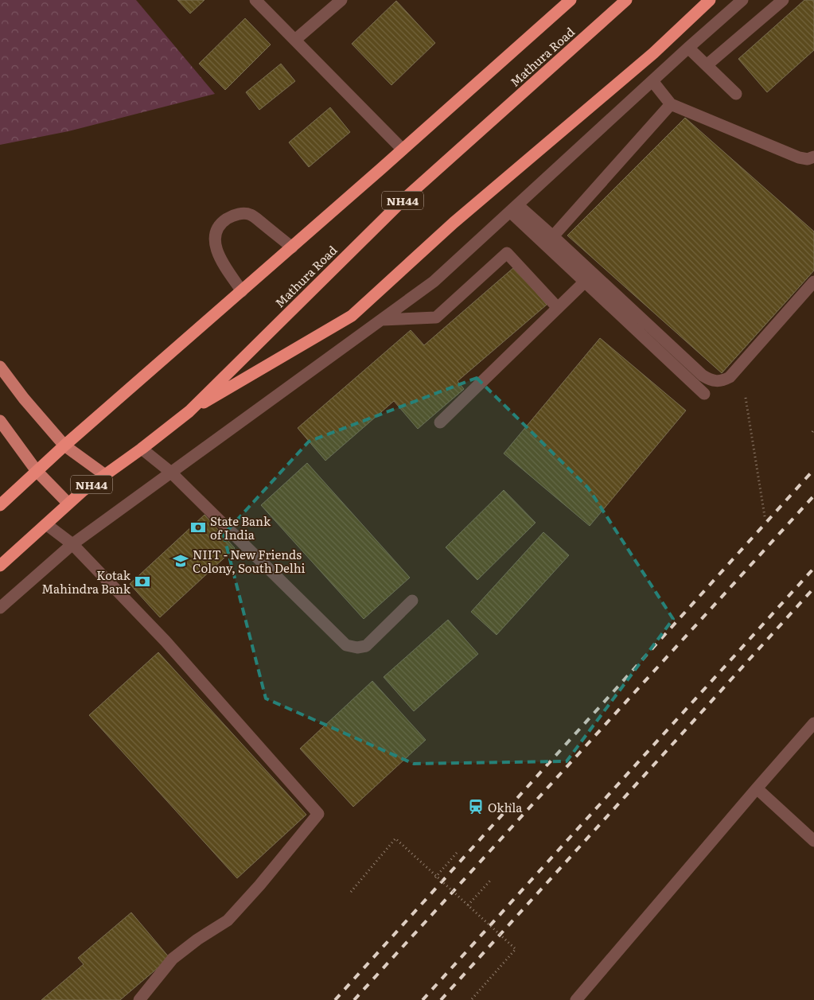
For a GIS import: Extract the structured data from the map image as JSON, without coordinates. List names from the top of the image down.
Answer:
{
  "streets": {
    "highway": ["Mathura Road", "NH44"]
  },
  "places": {
    "bank": ["State Bank of India", "Kotak Mahindra Bank"],
    "school or university": ["NIIT - New Friends Colony, South Delhi"],
    "station": ["Okhla"]
  }
}
